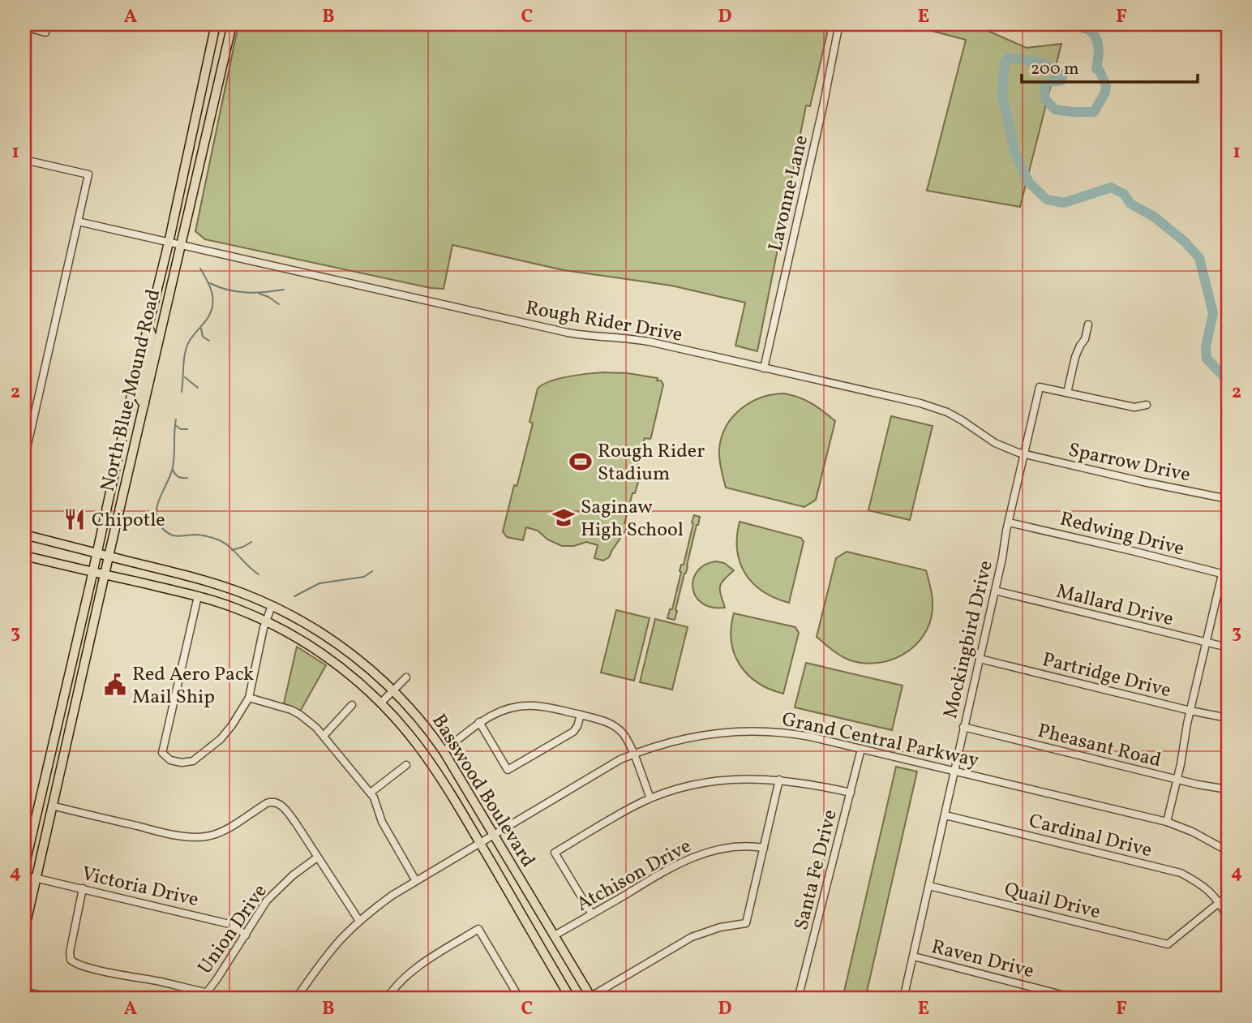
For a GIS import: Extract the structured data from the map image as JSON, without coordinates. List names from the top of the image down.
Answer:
{
  "streets": {
    "main road": ["North Blue Mound Road", "Basswood Boulevard"],
    "street": [
      "Lavonne Lane",
      "Rough Rider Drive",
      "Sparrow Drive",
      "Redwing Drive",
      "Mallard Drive",
      "Mockingbird Drive",
      "Partridge Drive",
      "Grand Central Parkway",
      "Pheasant Road",
      "Cardinal Drive",
      "Santa Fe Drive",
      "Atchison Drive",
      "Victoria Drive",
      "Quail Drive",
      "Union Drive",
      "Raven Drive"
    ]
  },
  "crossings": [
    ["Lavonne Lane", "Rough Rider Drive"],
    ["Rough Rider Drive", "North Blue Mound Road"],
    ["Rough Rider Drive", "Sparrow Drive"],
    ["Rough Rider Drive", "Mockingbird Drive"],
    ["North Blue Mound Road", "Basswood Boulevard"],
    ["North Blue Mound Road", "Victoria Drive"],
    ["Sparrow Drive", "Mockingbird Drive"],
    ["Redwing Drive", "Mockingbird Drive"],
    ["Mallard Drive", "Mockingbird Drive"],
    ["Mockingbird Drive", "Partridge Drive"],
    ["Mockingbird Drive", "Grand Central Parkway"],
    ["Mockingbird Drive", "Pheasant Road"],
    ["Mockingbird Drive", "Cardinal Drive"],
    ["Mockingbird Drive", "Quail Drive"],
    ["Mockingbird Drive", "Raven Drive"],
    ["Grand Central Parkway", "Basswood Boulevard"],
    ["Grand Central Parkway", "Santa Fe Drive"],
    ["Basswood Boulevard", "Atchison Drive"],
    ["Cardinal Drive", "Quail Drive"],
    ["Victoria Drive", "Union Drive"]
  ],
  "places": {
    "sports": ["Rough Rider Stadium"],
    "school or university": ["Saginaw High School"],
    "restaurant": ["Chipotle"],
    "public building": ["Red Aero Pack Mail Ship"]
  },
  "scale_bar": "200 m",
  "grid": {
    "columns": [
      "A",
      "B",
      "C",
      "D",
      "E",
      "F"
    ],
    "rows": [
      "1",
      "2",
      "3",
      "4"
    ]
  }
}
